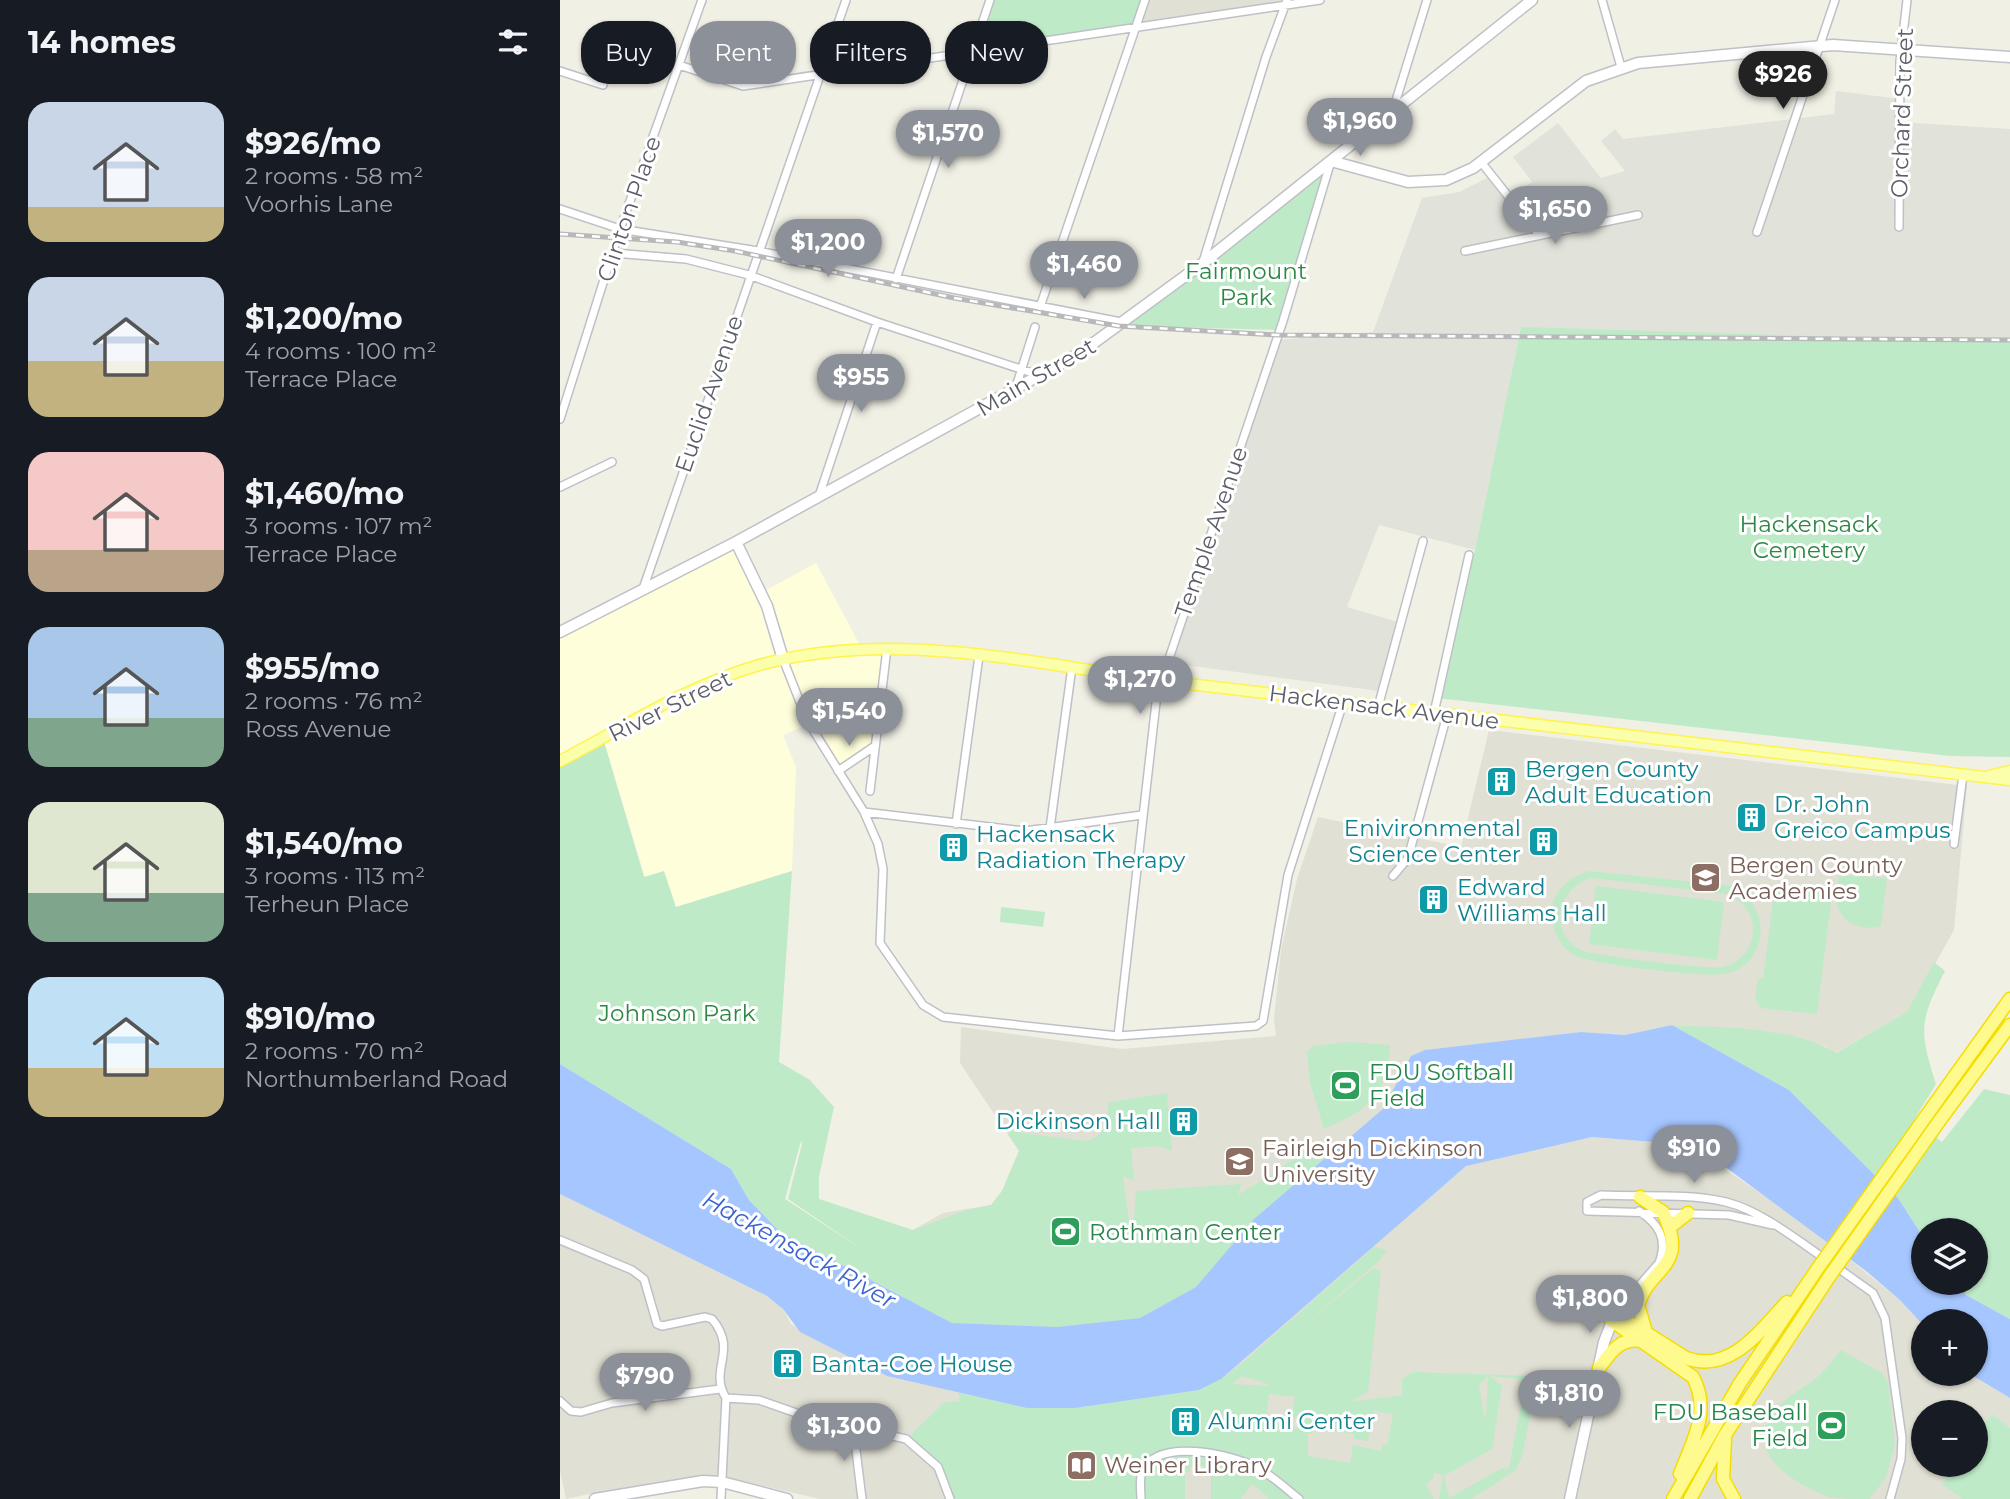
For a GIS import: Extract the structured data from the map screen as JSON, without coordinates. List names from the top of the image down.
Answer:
{
  "streets": {
    "main road": ["Main Street", "River Street", "Hackensack Avenue"],
    "street": [
      "Orchard Street",
      "Clinton Place",
      "Euclid Avenue",
      "Temple Avenue"
    ]
  },
  "crossings": [
    ["Main Street", "Euclid Avenue"],
    ["Main Street", "Temple Avenue"],
    ["Temple Avenue", "Hackensack Avenue"],
    ["River Street", "Hackensack Avenue"]
  ],
  "water": ["Hackensack River"],
  "parks": ["Fairmount Park", "Hackensack Cemetery", "Johnson Park"],
  "places": {
    "building": [
      "Bergen County Adult Education",
      "Dr. John Greico Campus",
      "Enivironmental Science Center",
      "Hackensack Radiation Therapy",
      "Edward Williams Hall",
      "Dickinson Hall",
      "Banta-Coe House",
      "Alumni Center"
    ],
    "school or university": ["Bergen County Academies", "Fairleigh Dickinson University"],
    "sports": ["FDU Softball Field", "Rothman Center", "FDU Baseball Field"],
    "library": ["Weiner Library"]
  },
  "page": {
    "heading": "14 homes",
    "chip": [
      "Buy",
      "Rent",
      "Filters",
      "New"
    ],
    "price": [
      "$926",
      "$1,960",
      "$1,570",
      "$1,650",
      "$1,200",
      "$1,460",
      "$955",
      "$1,270",
      "$1,540",
      "$910",
      "$1,800",
      "$790",
      "$1,810",
      "$1,300"
    ],
    "list": [
      {
        "name": "$926/mo",
        "note": "2 rooms · 58 m² · Voorhis Lane"
      },
      {
        "name": "$1,200/mo",
        "note": "4 rooms · 100 m² · Terrace Place"
      },
      {
        "name": "$1,460/mo",
        "note": "3 rooms · 107 m² · Terrace Place"
      },
      {
        "name": "$955/mo",
        "note": "2 rooms · 76 m² · Ross Avenue"
      },
      {
        "name": "$1,540/mo",
        "note": "3 rooms · 113 m² · Terheun Place"
      },
      {
        "name": "$910/mo",
        "note": "2 rooms · 70 m² · Northumberland Road"
      }
    ],
    "map_buttons": ["+", "−"]
  }
}
